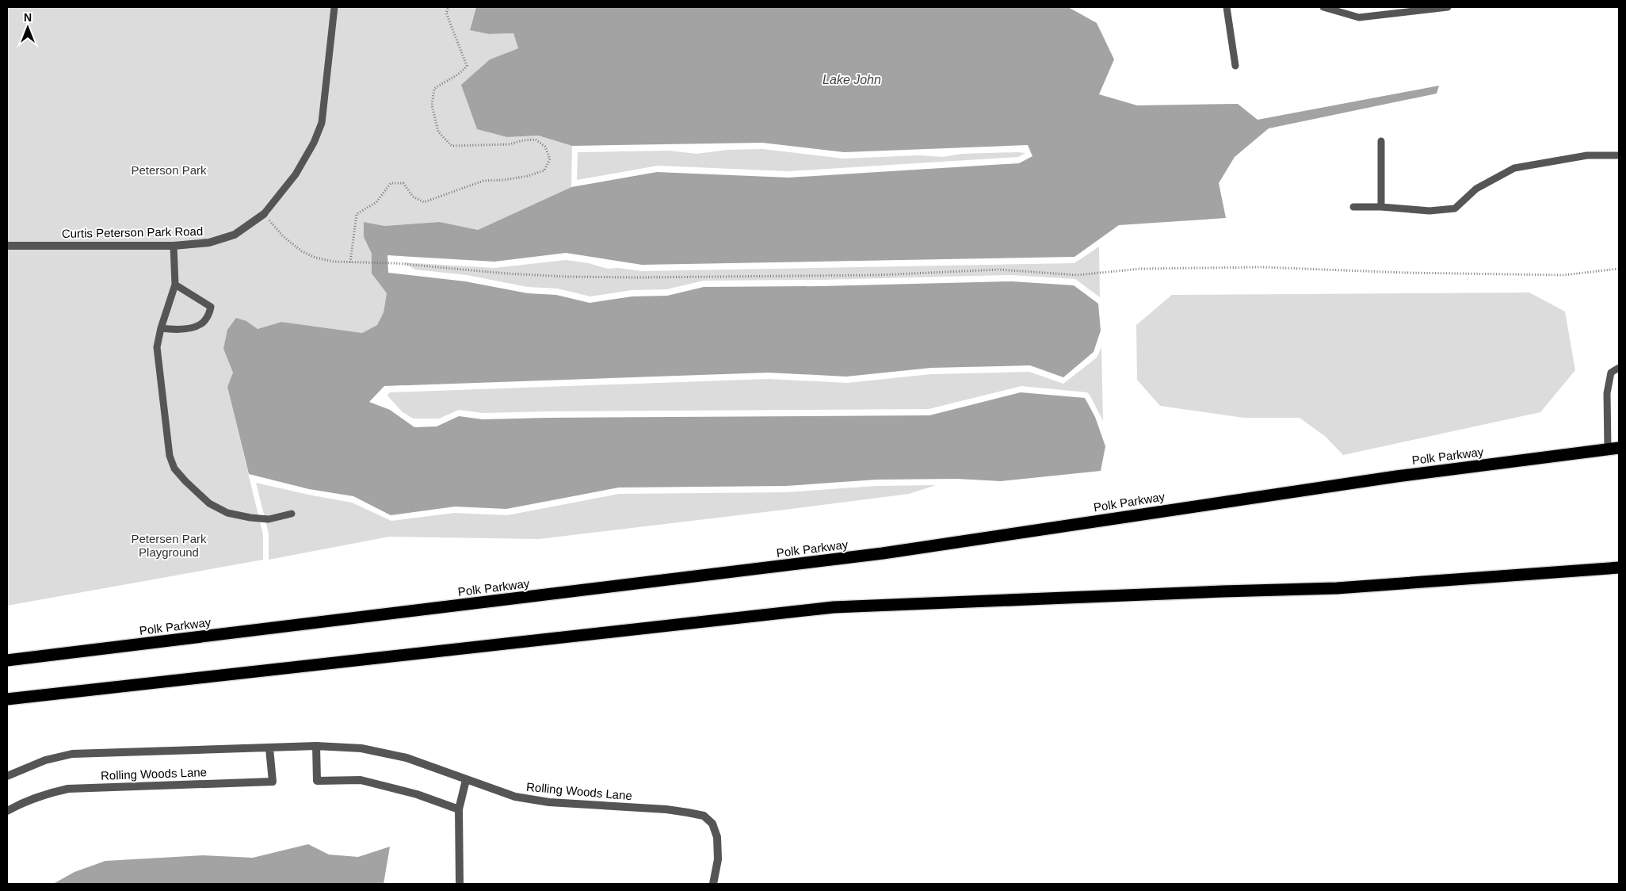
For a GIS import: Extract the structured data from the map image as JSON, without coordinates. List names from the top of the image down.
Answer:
{
  "streets": {
    "highway": ["Polk Parkway"],
    "street": ["Curtis Peterson Park Road", "Rolling Woods Lane"]
  },
  "water": ["Lake John"],
  "parks": ["Peterson Park", "Petersen Park Playground"],
  "north": "top"
}
